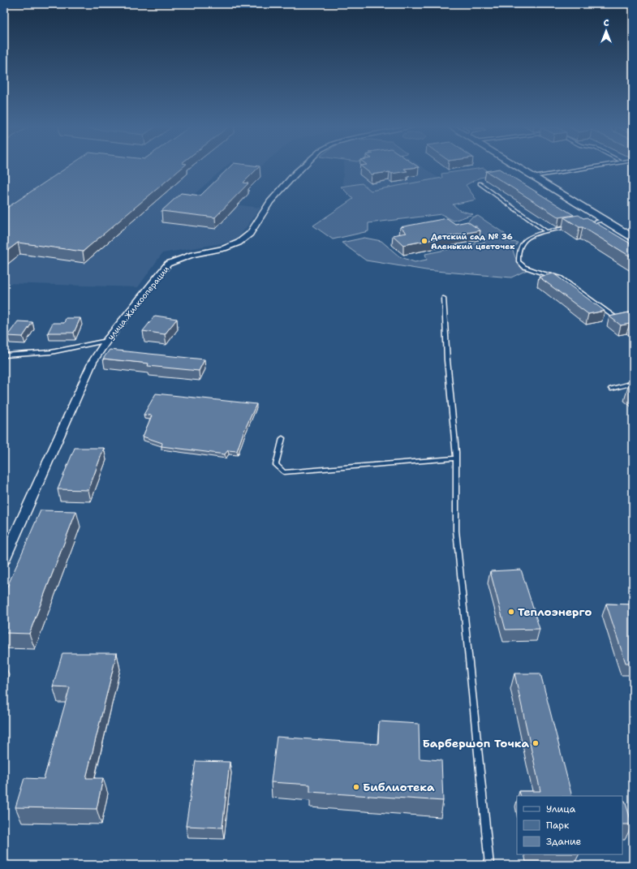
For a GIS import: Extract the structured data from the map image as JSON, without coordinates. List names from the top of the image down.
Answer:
{
  "streets": {
    "street": ["улица Жилкооперации"]
  },
  "places": [
    "Детский сад № 36 Аленький цветочек",
    "Теплоэнерго",
    "Барбершоп Точка",
    "Библиотека"
  ],
  "legend": ["Улица", "Парк", "Здание"],
  "north": "top"
}
